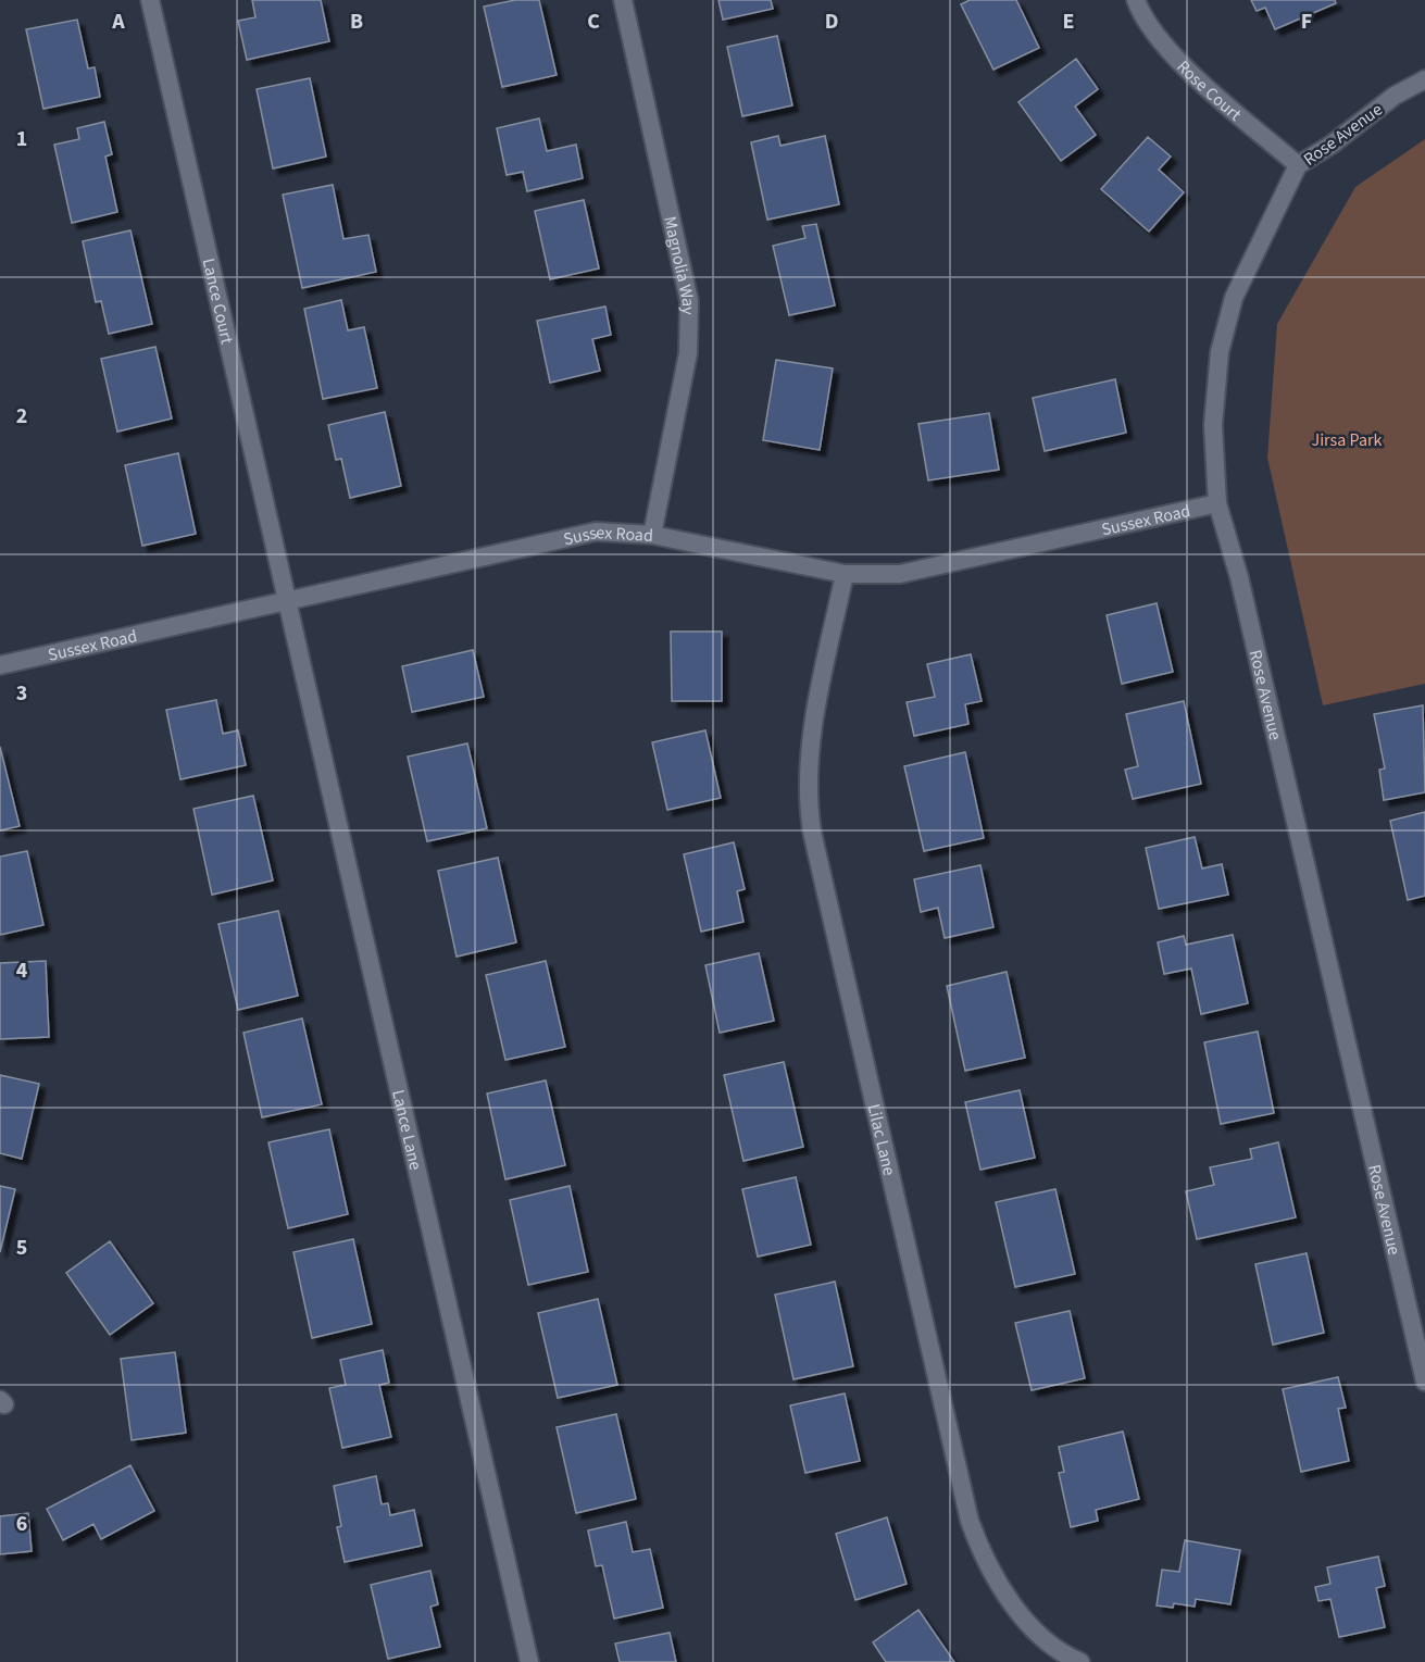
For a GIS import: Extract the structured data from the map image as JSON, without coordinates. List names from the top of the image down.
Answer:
{
  "streets": {
    "street": [
      "Rose Court",
      "Rose Avenue",
      "Magnolia Way",
      "Lance Court",
      "Sussex Road",
      "Lance Lane",
      "Lilac Lane"
    ]
  },
  "crossings": [
    ["Rose Court", "Rose Avenue"],
    ["Rose Avenue", "Sussex Road"],
    ["Magnolia Way", "Sussex Road"],
    ["Lance Court", "Sussex Road"],
    ["Lance Court", "Lance Lane"],
    ["Sussex Road", "Lance Lane"],
    ["Sussex Road", "Lilac Lane"]
  ],
  "parks": ["Jirsa Park"],
  "grid": {
    "columns": [
      "A",
      "B",
      "C",
      "D",
      "E",
      "F"
    ],
    "rows": [
      "1",
      "2",
      "3",
      "4",
      "5",
      "6"
    ]
  }
}
